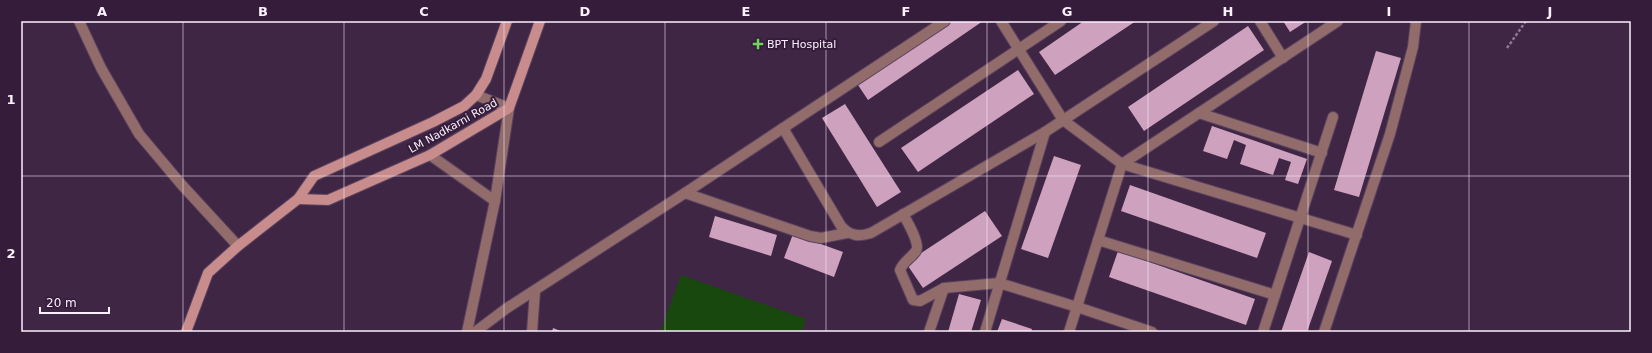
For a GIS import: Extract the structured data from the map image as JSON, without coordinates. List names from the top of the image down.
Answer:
{
  "streets": {
    "street": ["LM Nadkarni Road"]
  },
  "places": {
    "health": ["BPT Hospital"]
  },
  "scale_bar": "20 m",
  "grid": {
    "columns": [
      "A",
      "B",
      "C",
      "D",
      "E",
      "F",
      "G",
      "H",
      "I",
      "J"
    ],
    "rows": ["1", "2"]
  }
}
